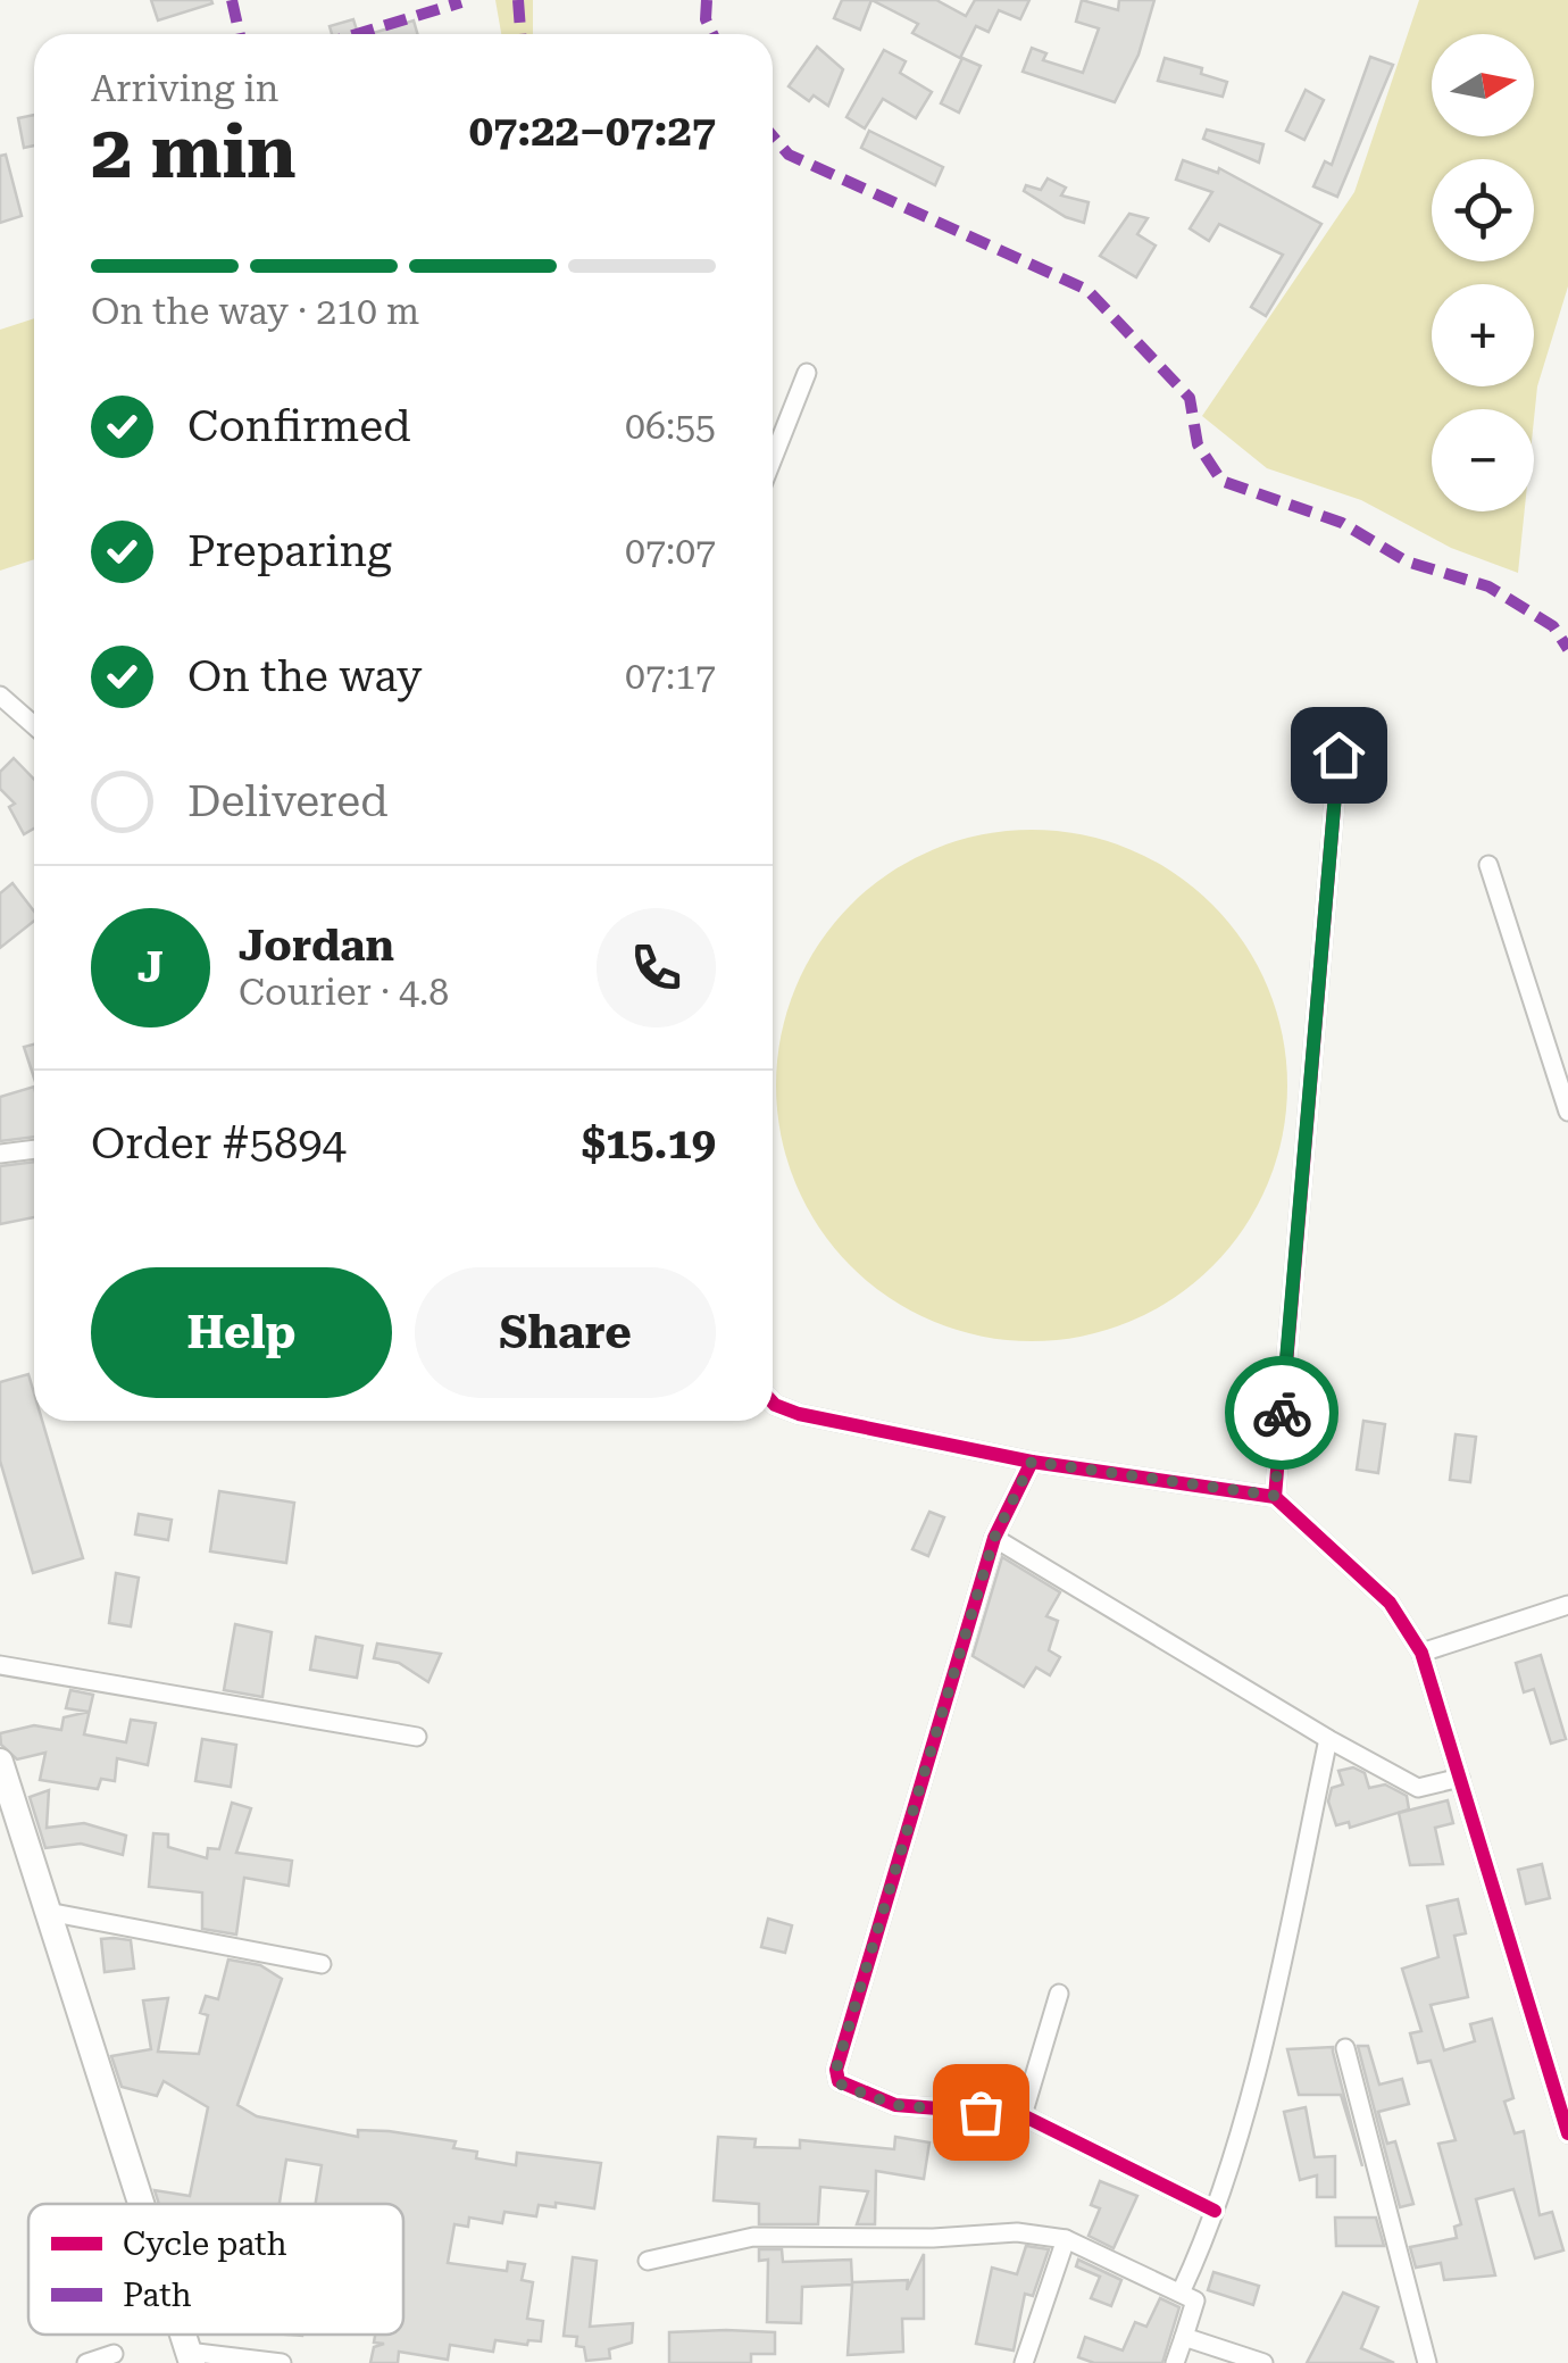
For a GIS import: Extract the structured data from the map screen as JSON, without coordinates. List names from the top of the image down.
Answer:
{
  "legend": ["Cycle path", "Path"],
  "north": "right",
  "page": {
    "map_buttons": ["+", "−"],
    "heading": ["2 min", "Arriving in", "07:22–07:27"],
    "panel": [
      "Jordan",
      "Courier · 4.8",
      "Order #5894",
      "$15.19"
    ],
    "bar": "On the way · 210 m",
    "list": [
      ["Confirmed", "06:55"],
      ["Preparing", "07:07"],
      ["On the way", "07:17"],
      "Delivered"
    ],
    "round": "J",
    "buttons": ["Help", "Share"]
  }
}
